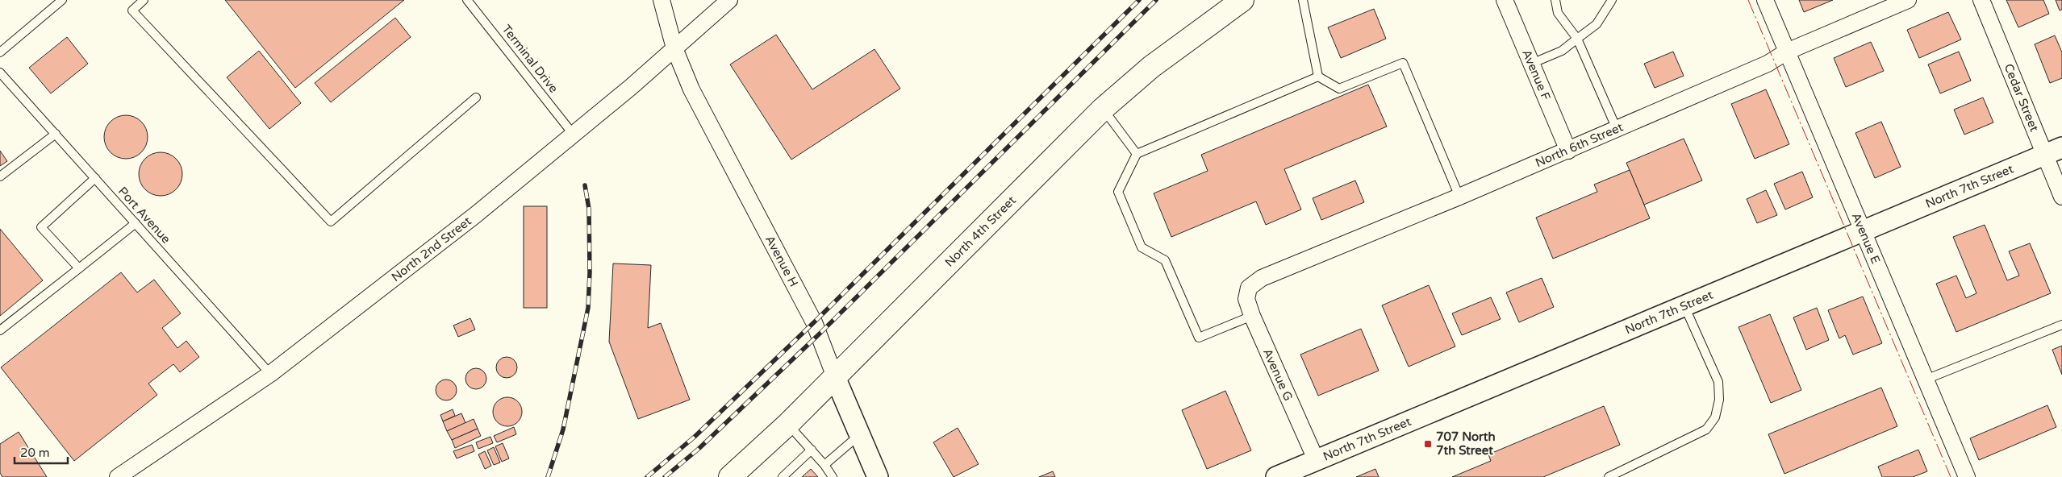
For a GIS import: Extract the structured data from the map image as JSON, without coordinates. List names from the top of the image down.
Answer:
{
  "streets": {
    "main road": ["North 4th Street"],
    "street": [
      "Avenue F",
      "Cedar Street",
      "North 6th Street",
      "North 7th Street",
      "Avenue E",
      "North 2nd Street",
      "Avenue H",
      "Avenue G"
    ],
    "lane": ["Terminal Drive", "Port Avenue"]
  },
  "crossings": [
    ["Terminal Drive", "North 2nd Street"],
    ["Avenue F", "North 6th Street"],
    ["Cedar Street", "North 7th Street"],
    ["North 6th Street", "Avenue E"],
    ["North 6th Street", "Avenue G"],
    ["North 7th Street", "Avenue E"],
    ["North 7th Street", "Avenue G"],
    ["Port Avenue", "North 2nd Street"],
    ["North 4th Street", "Avenue H"],
    ["North 2nd Street", "Avenue H"]
  ],
  "places": {
    "transit": ["707 North 7th Street"]
  },
  "scale_bar": "20 m"
}
